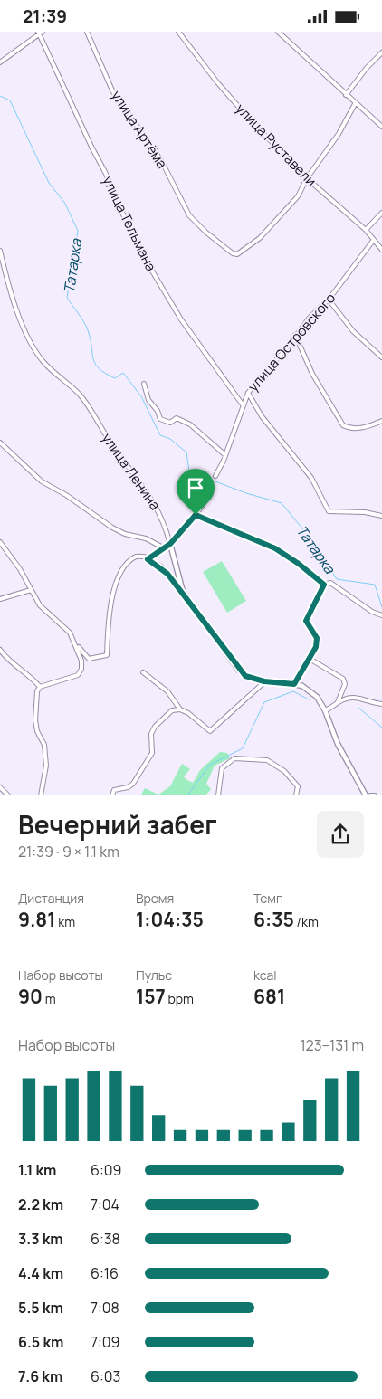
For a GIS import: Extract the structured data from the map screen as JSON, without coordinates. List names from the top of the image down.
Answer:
{
  "streets": {
    "street": [
      "улица Артёма",
      "улица Руставели",
      "улица Тельмана",
      "улица Островского",
      "улица Ленина"
    ]
  },
  "crossings": [
    ["улица Артёма", "улица Руставели"],
    ["улица Руставели", "улица Островского"],
    ["улица Тельмана", "улица Островского"]
  ],
  "water": ["Татарка"],
  "page": {
    "status": "21:39",
    "heading": ["Вечерний забег", "21:39 · 9 × 1.1 km"],
    "stats": [
      ["Дистанция", "9.81 km"],
      ["Время", "1:04:35"],
      ["Темп", "6:35 /km"],
      ["Набор высоты", "90 m"],
      ["Пульс", "157 bpm"],
      ["kcal", "681"]
    ],
    "chart": ["Набор высоты", "123–131 m"],
    "list": [
      {
        "name": "1.1 km",
        "note": "6:09"
      },
      {
        "name": "2.2 km",
        "note": "7:04"
      },
      {
        "name": "3.3 km",
        "note": "6:38"
      },
      {
        "name": "4.4 km",
        "note": "6:16"
      },
      {
        "name": "5.5 km",
        "note": "7:08"
      },
      {
        "name": "6.5 km",
        "note": "7:09"
      },
      {
        "name": "7.6 km",
        "note": "6:03"
      }
    ]
  }
}
